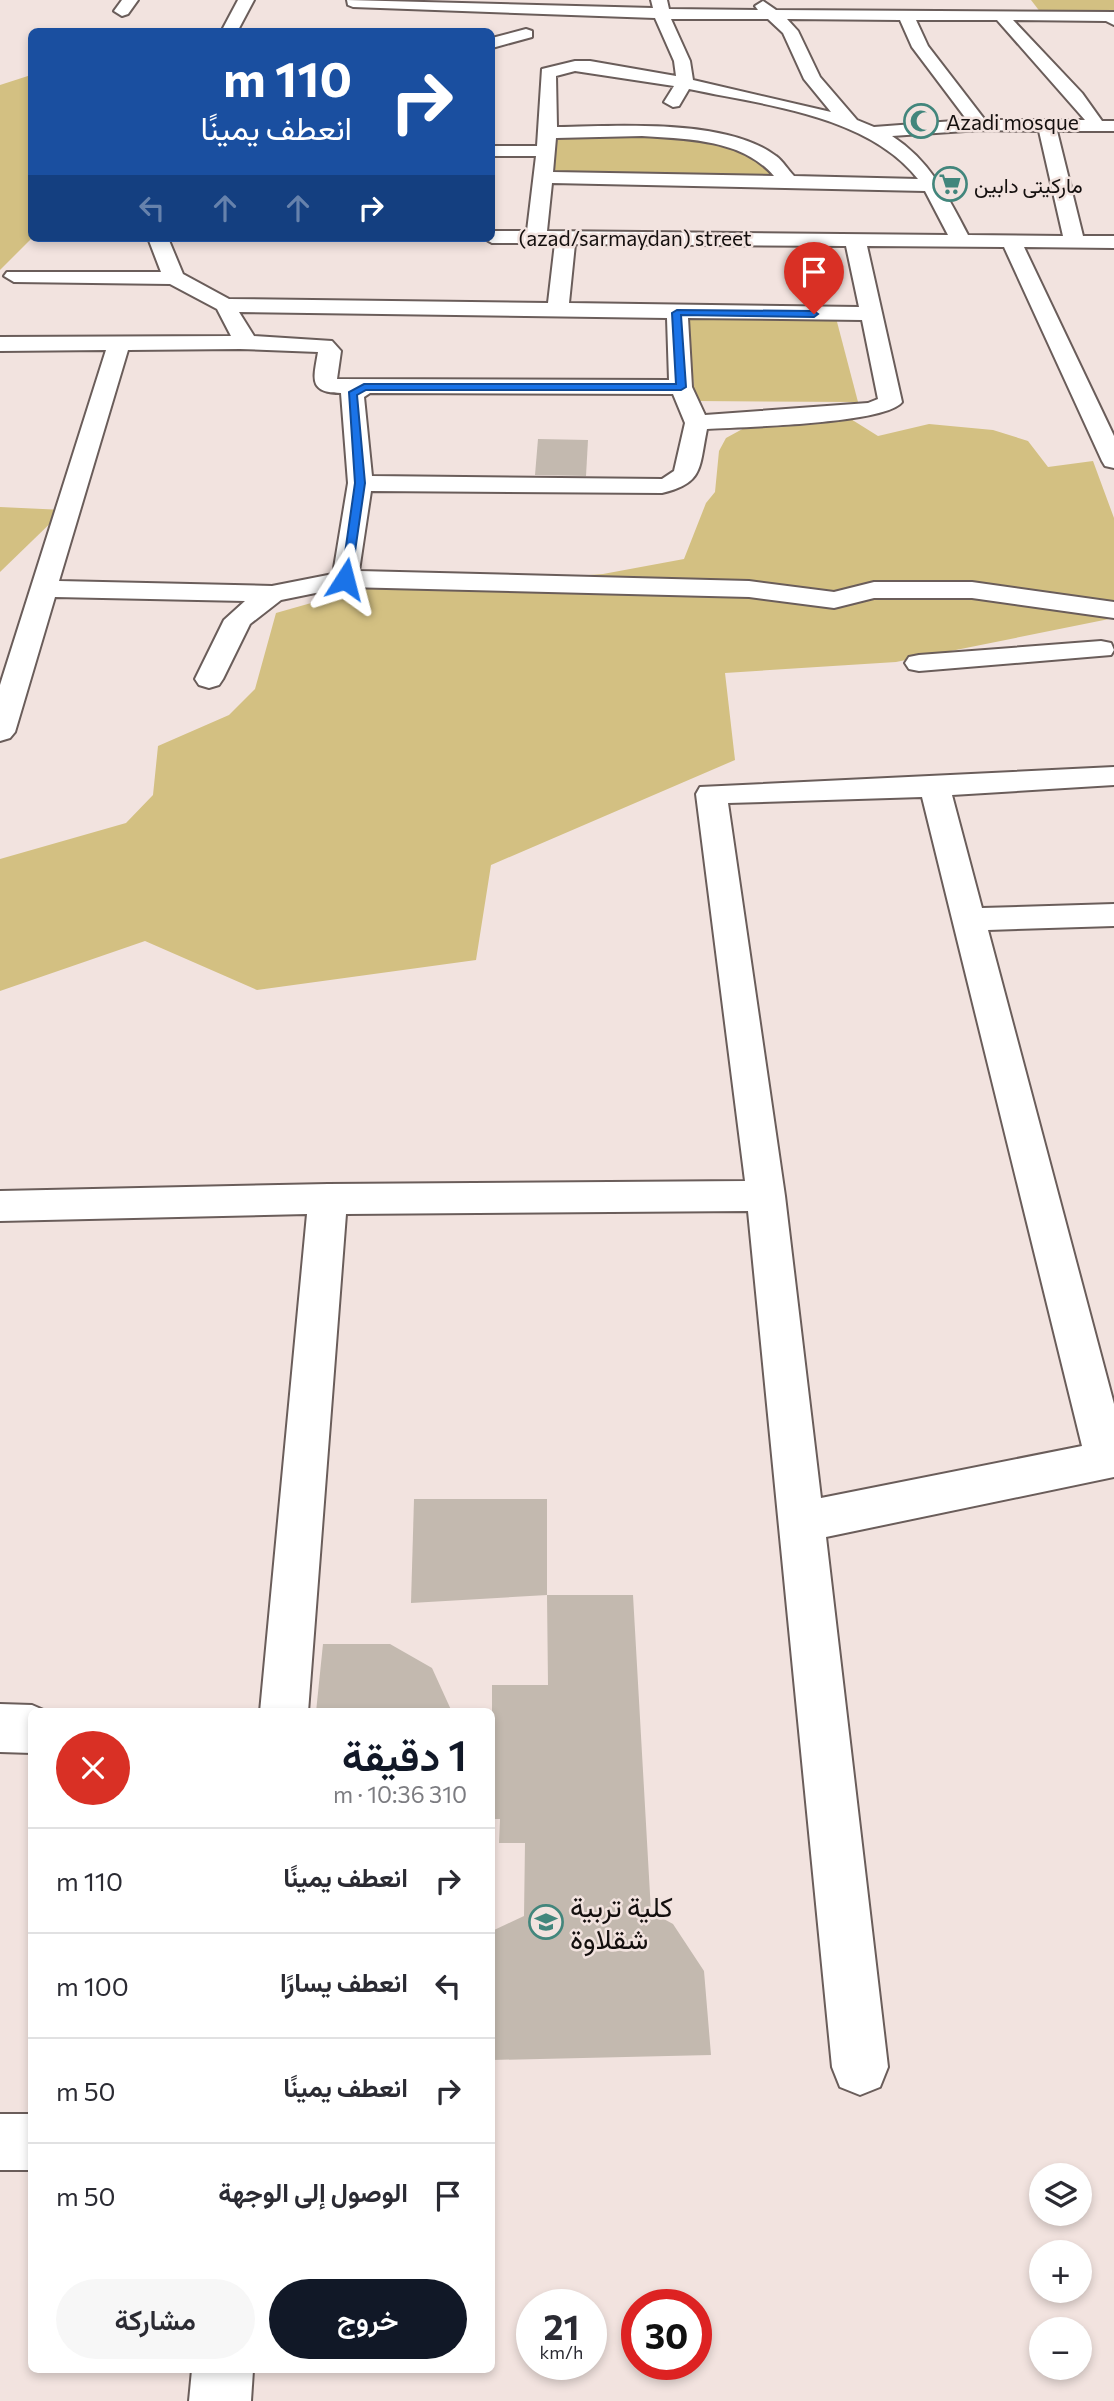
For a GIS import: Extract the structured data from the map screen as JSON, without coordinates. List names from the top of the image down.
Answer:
{
  "streets": {
    "street": ["(azad/sarmaydan) street"]
  },
  "places": {
    "mosque": ["Azadi mosque"],
    "supermarket": ["ماركيتى دابين"],
    "school or university": ["كلية تربية شقلاوة"]
  },
  "page": {
    "turn": ["110 m", "انعطف يمينًا"],
    "heading": ["1 دقيقة", "310 m · 10:36"],
    "list": [
      {
        "name": "انعطف يمينًا",
        "value": "110 m"
      },
      {
        "name": "انعطف يسارًا",
        "value": "100 m"
      },
      {
        "name": "انعطف يمينًا",
        "value": "50 m"
      },
      {
        "name": "الوصول إلى الوجهة",
        "value": "50 m"
      }
    ],
    "map_buttons": ["+", "−"],
    "buttons": ["خروج", "مشاركة"],
    "speed": "21 km/h",
    "limit": "30"
  }
}
